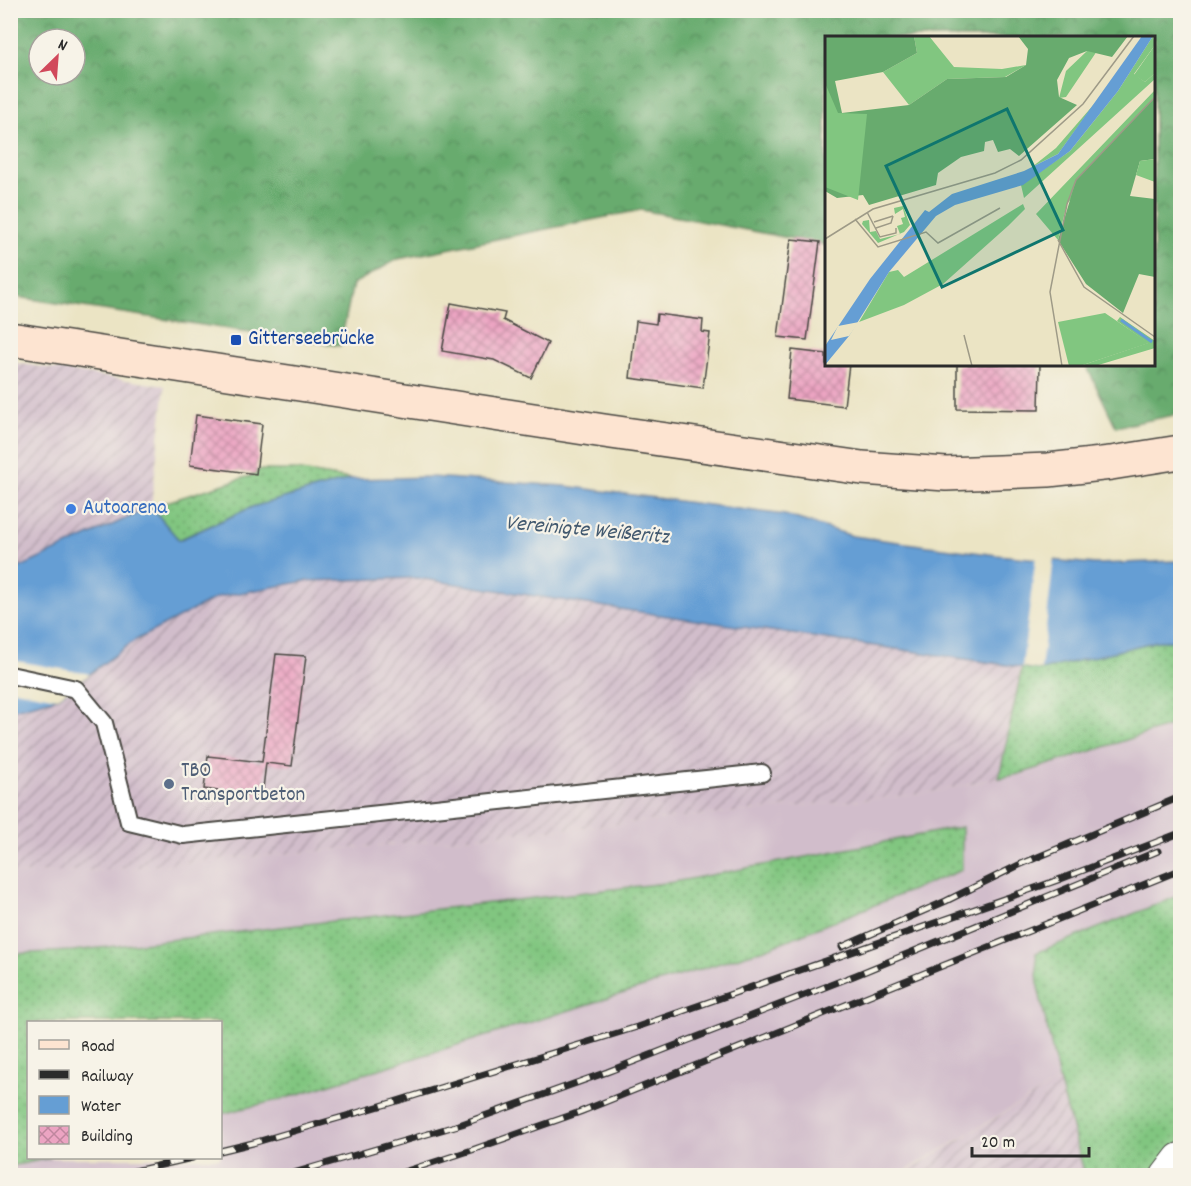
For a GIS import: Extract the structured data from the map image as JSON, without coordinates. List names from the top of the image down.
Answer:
{
  "water": ["Vereinigte Weißeritz"],
  "places": {
    "transit": ["Gitterseebrücke"],
    "other": ["Autoarena", "TBO Transportbeton"]
  },
  "legend": [
    "Road",
    "Railway",
    "Water",
    "Building"
  ],
  "scale_bar": "20 m",
  "north": "top right"
}
